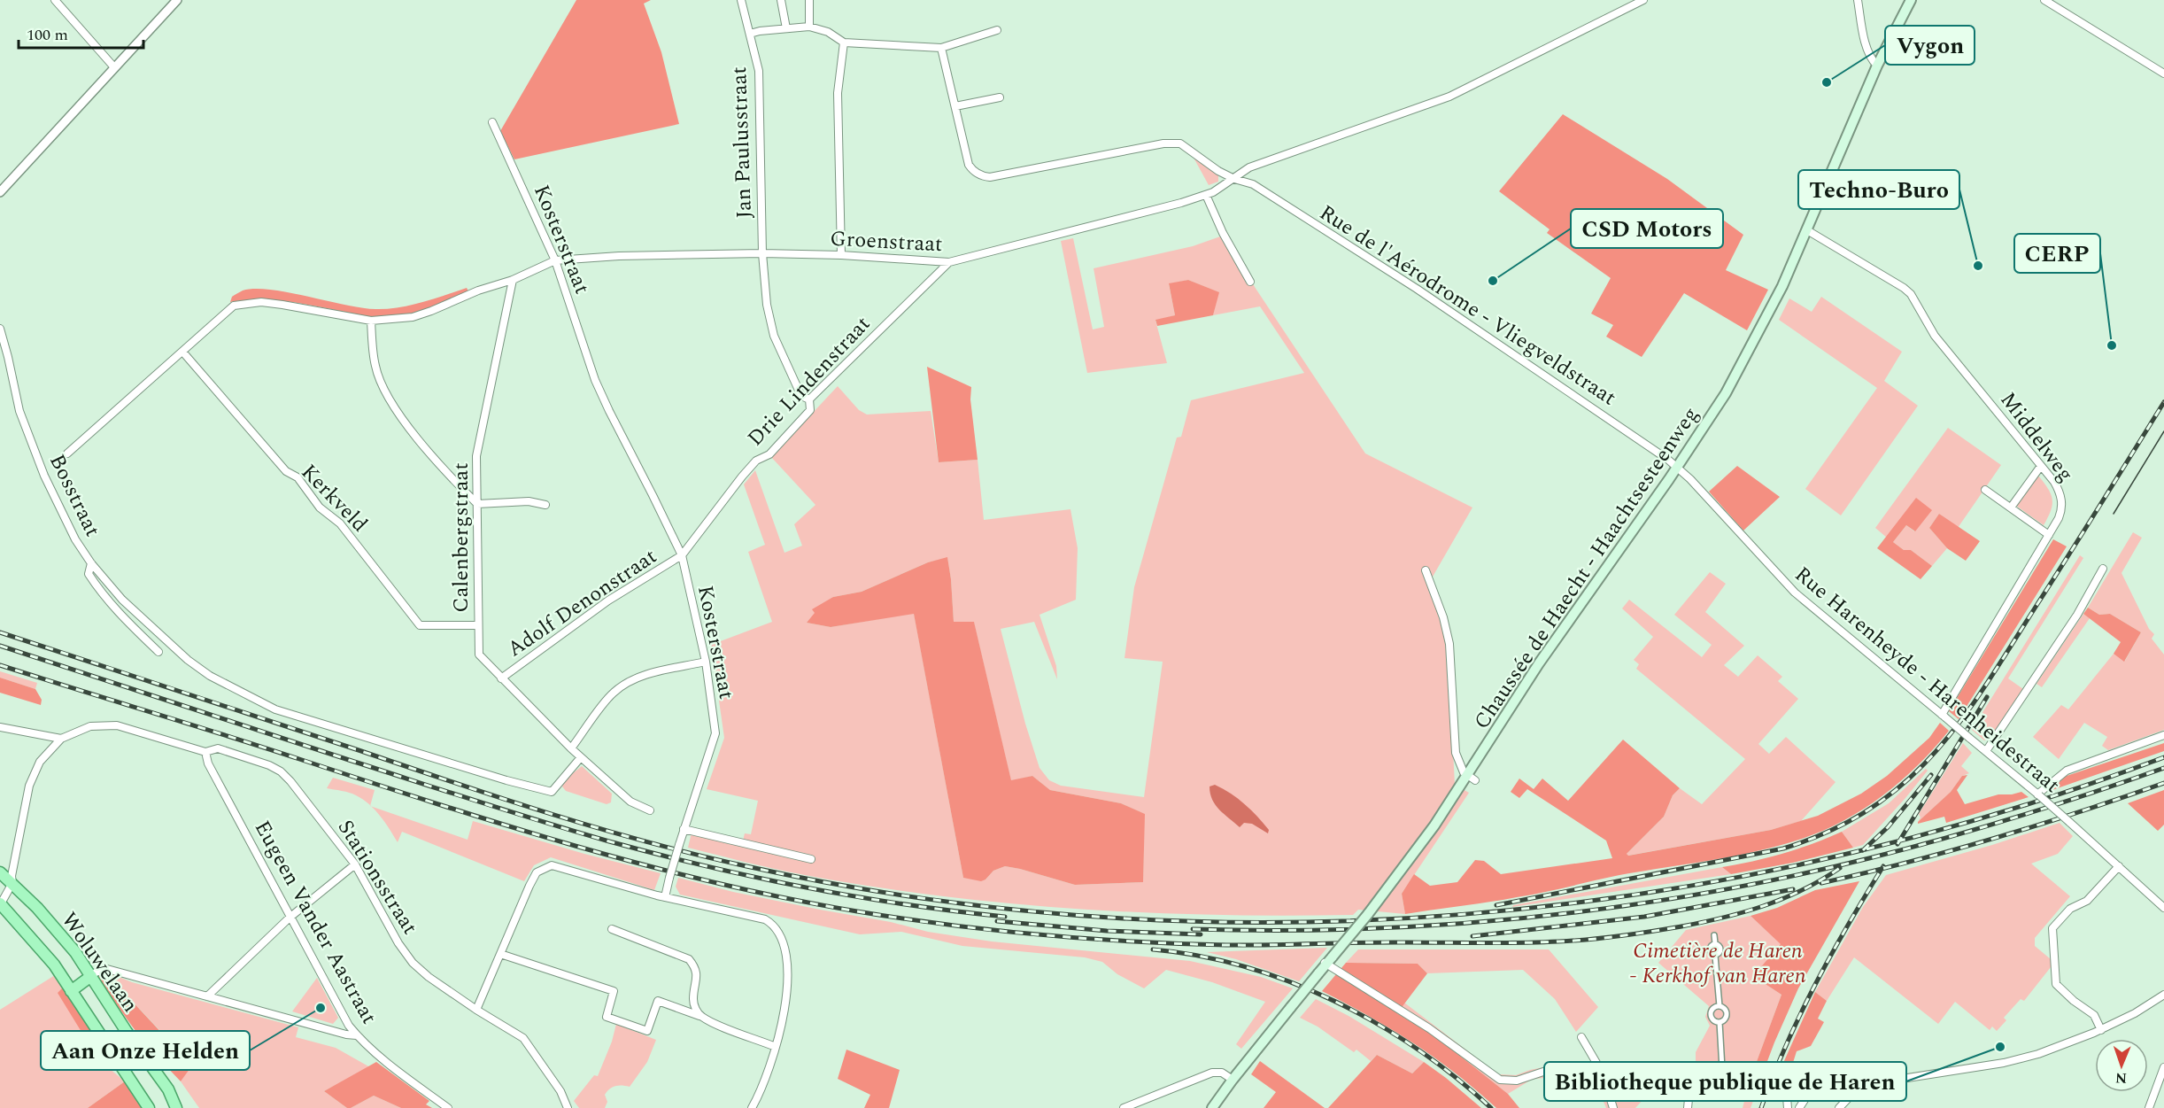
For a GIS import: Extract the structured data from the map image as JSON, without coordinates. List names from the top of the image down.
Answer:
{
  "streets": {
    "main road": ["Chaussée de Haecht - Haachtsesteenweg", "Woluwelaan"],
    "street": [
      "Jan Paulusstraat",
      "Kosterstraat",
      "Groenstraat",
      "Rue de l'Aérodrome - Vliegveldstraat",
      "Drie Lindenstraat",
      "Middelweg",
      "Bosstraat",
      "Kerkveld",
      "Calenbergstraat",
      "Adolf Denonstraat",
      "Rue Harenheyde - Harenheidestraat",
      "Stationsstraat",
      "Eugeen Vander Aastraat"
    ]
  },
  "crossings": [
    ["Jan Paulusstraat", "Groenstraat"],
    ["Jan Paulusstraat", "Drie Lindenstraat"],
    ["Kosterstraat", "Groenstraat"],
    ["Kosterstraat", "Drie Lindenstraat"],
    ["Kosterstraat", "Adolf Denonstraat"],
    ["Groenstraat", "Rue de l'Aérodrome - Vliegveldstraat"],
    ["Groenstraat", "Drie Lindenstraat"],
    ["Rue de l'Aérodrome - Vliegveldstraat", "Chaussée de Haecht - Haachtsesteenweg"],
    ["Rue de l'Aérodrome - Vliegveldstraat", "Rue Harenheyde - Harenheidestraat"],
    ["Drie Lindenstraat", "Adolf Denonstraat"],
    ["Middelweg", "Chaussée de Haecht - Haachtsesteenweg"],
    ["Middelweg", "Rue Harenheyde - Harenheidestraat"],
    ["Kerkveld", "Calenbergstraat"],
    ["Calenbergstraat", "Adolf Denonstraat"],
    ["Chaussée de Haecht - Haachtsesteenweg", "Rue Harenheyde - Harenheidestraat"],
    ["Stationsstraat", "Eugeen Vander Aastraat"]
  ],
  "parks": ["Cimetière de Haren - Kerkhof van Haren"],
  "places": [
    "Vygon",
    "Techno-Buro",
    "CSD Motors",
    "CERP",
    "Aan Onze Helden",
    "Bibliotheque publique de Haren"
  ],
  "scale_bar": "100 m",
  "north": "bottom"
}
